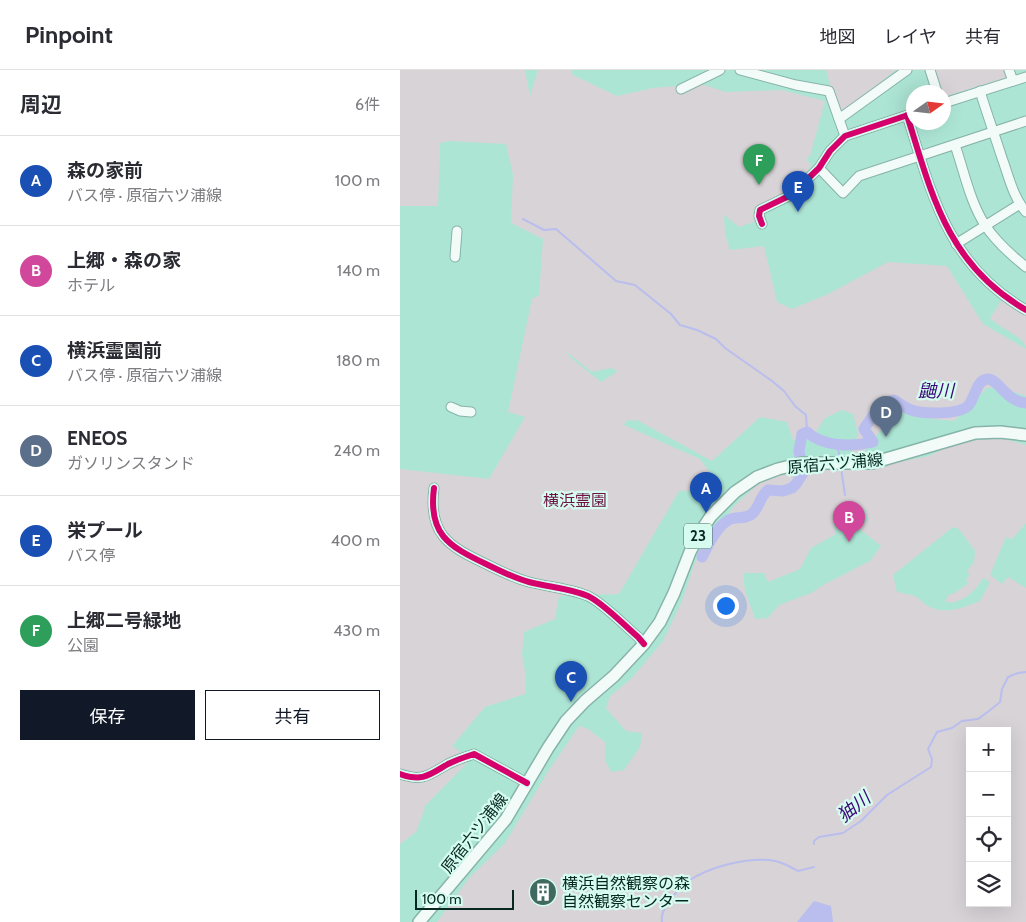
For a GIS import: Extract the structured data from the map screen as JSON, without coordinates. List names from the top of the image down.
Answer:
{
  "streets": {
    "main road": ["原宿六ツ浦線", "23"]
  },
  "water": ["鼬川", "㹨川"],
  "parks": ["横浜霊園"],
  "places": {
    "building": ["横浜自然観察の森 自然観察センター"]
  },
  "scale_bar": "100 m",
  "north": "right",
  "page": {
    "header": "Pinpoint",
    "nav": ["地図", "レイヤ", "共有"],
    "heading": ["周辺", "6件"],
    "list": [
      {
        "mark": "A",
        "name": "森の家前",
        "note": "バス停 · 原宿六ツ浦線",
        "value": "100 m"
      },
      {
        "mark": "B",
        "name": "上郷・森の家",
        "note": "ホテル",
        "value": "140 m"
      },
      {
        "mark": "C",
        "name": "横浜霊園前",
        "note": "バス停 · 原宿六ツ浦線",
        "value": "180 m"
      },
      {
        "mark": "D",
        "name": "ENEOS",
        "note": "ガソリンスタンド",
        "value": "240 m"
      },
      {
        "mark": "E",
        "name": "栄プール",
        "note": "バス停",
        "value": "400 m"
      },
      {
        "mark": "F",
        "name": "上郷二号緑地",
        "note": "公園",
        "value": "430 m"
      }
    ],
    "pins": [
      "F",
      "E",
      "D",
      "A",
      "B",
      "C"
    ],
    "buttons": ["保存", "共有"],
    "map_buttons": ["+", "−"],
    "scale": "100 m"
  }
}
